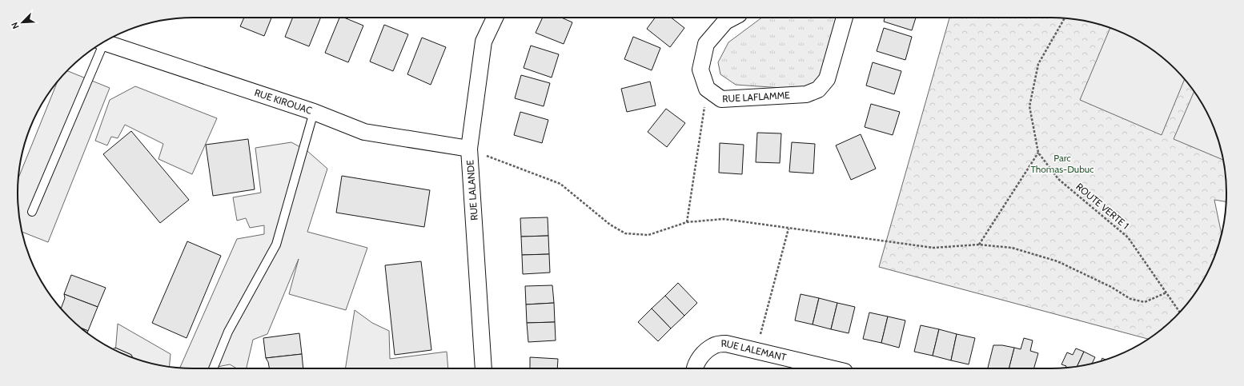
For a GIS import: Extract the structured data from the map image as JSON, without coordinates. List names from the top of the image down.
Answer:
{
  "streets": {
    "street": [
      "RUE LAFLAMME",
      "RUE KIROUAC",
      "RUE LALANDE",
      "RUE LALEMANT"
    ],
    "path": ["ROUTE VERTE 1"]
  },
  "crossings": [
    ["RUE KIROUAC", "RUE LALANDE"]
  ],
  "parks": ["Parc Thomas-Dubuc"],
  "north": "bottom left"
}
